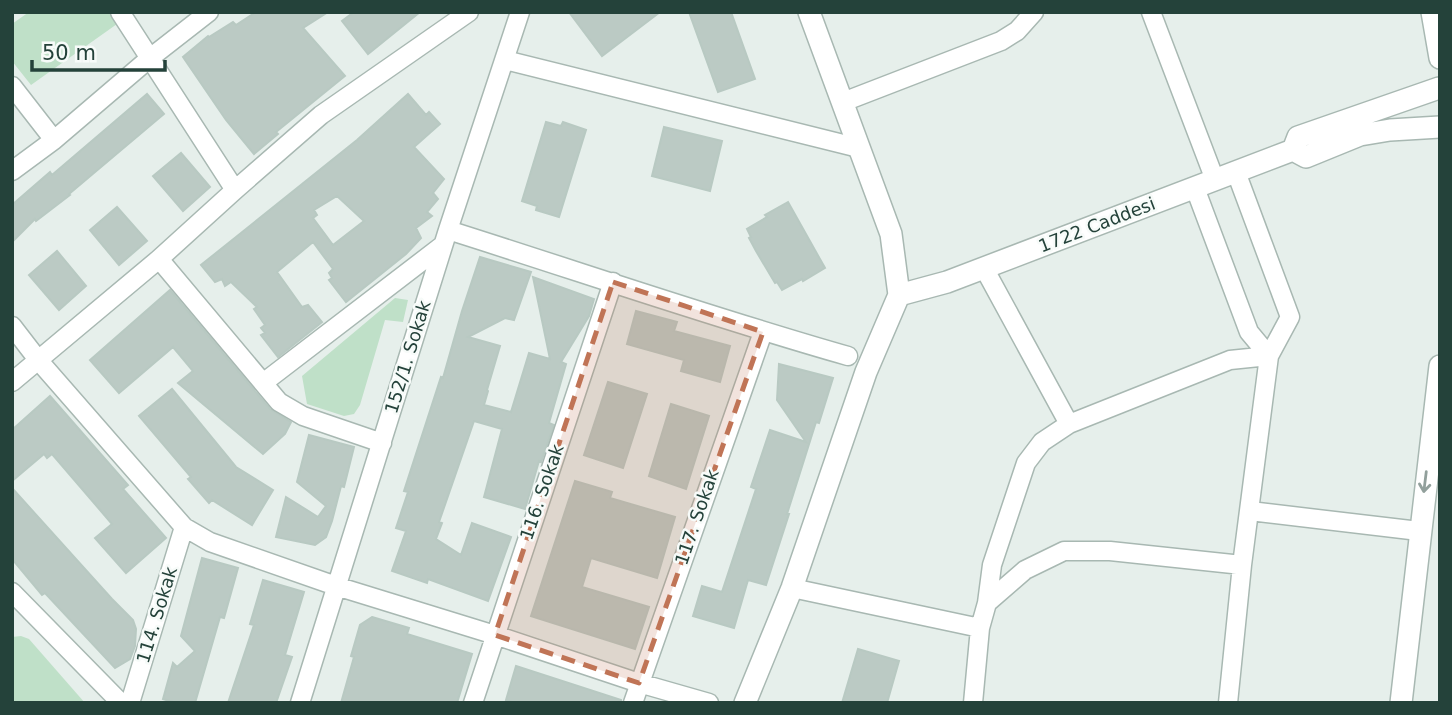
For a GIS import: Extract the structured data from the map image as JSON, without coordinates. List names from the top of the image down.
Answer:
{
  "streets": {
    "street": [
      "1722 Caddesi",
      "152/1. Sokak",
      "116. Sokak",
      "117. Sokak",
      "114. Sokak"
    ]
  },
  "scale_bar": "50 m"
}
